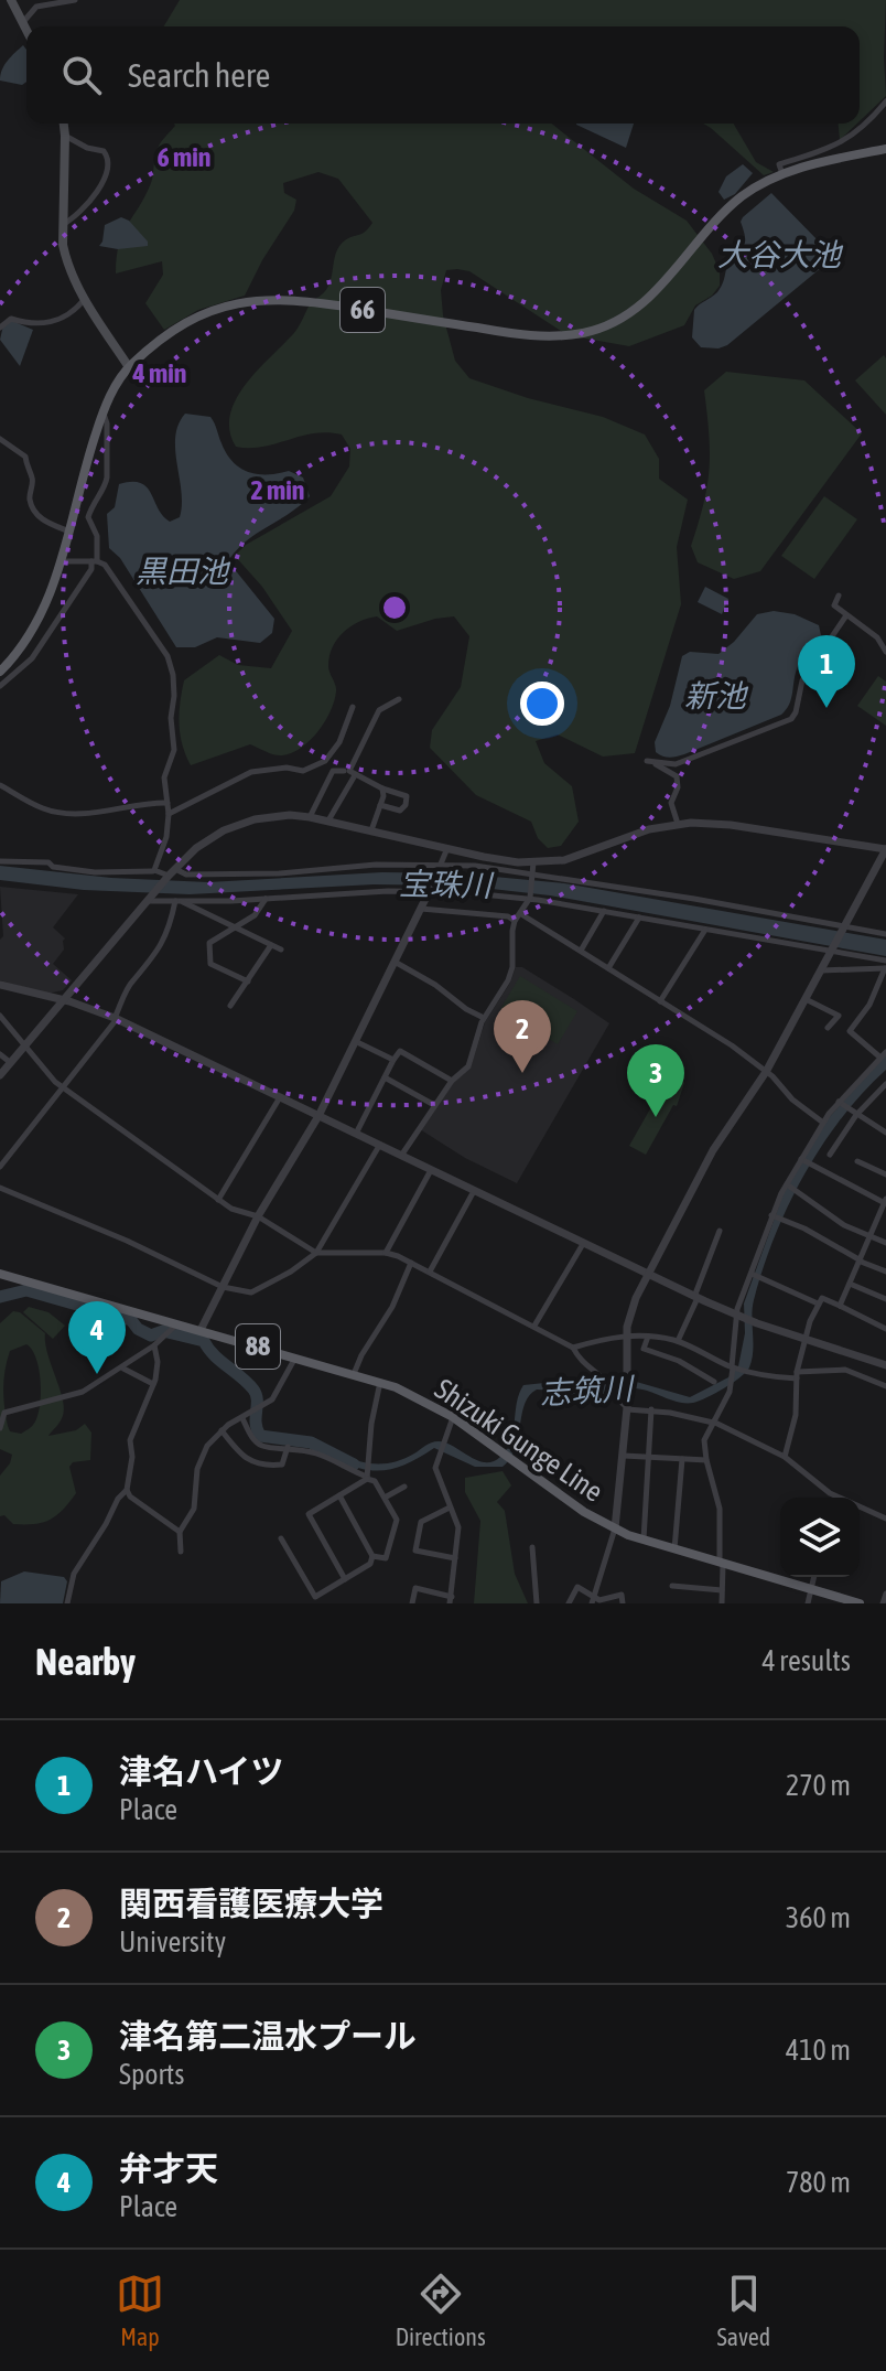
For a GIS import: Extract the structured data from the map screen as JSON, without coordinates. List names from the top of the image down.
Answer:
{
  "streets": {
    "main road": ["66", "88", "Shizuki Gunge Line"]
  },
  "water": [
    "大谷大池",
    "黒田池",
    "新池",
    "宝珠川",
    "志筑川"
  ],
  "page": {
    "search": "Search here",
    "pins": [
      "1",
      "2",
      "3",
      "4"
    ],
    "heading": ["Nearby", "4 results"],
    "list": [
      {
        "mark": "1",
        "name": "津名ハイツ",
        "note": "Place",
        "value": "270 m"
      },
      {
        "mark": "2",
        "name": "関西看護医療大学",
        "note": "University",
        "value": "360 m"
      },
      {
        "mark": "3",
        "name": "津名第二温水プール",
        "note": "Sports",
        "value": "410 m"
      },
      {
        "mark": "4",
        "name": "弁才天",
        "note": "Place",
        "value": "780 m"
      }
    ],
    "nav": ["Map", "Directions", "Saved"]
  },
  "rings": ["6 min", "4 min", "2 min"]
}
